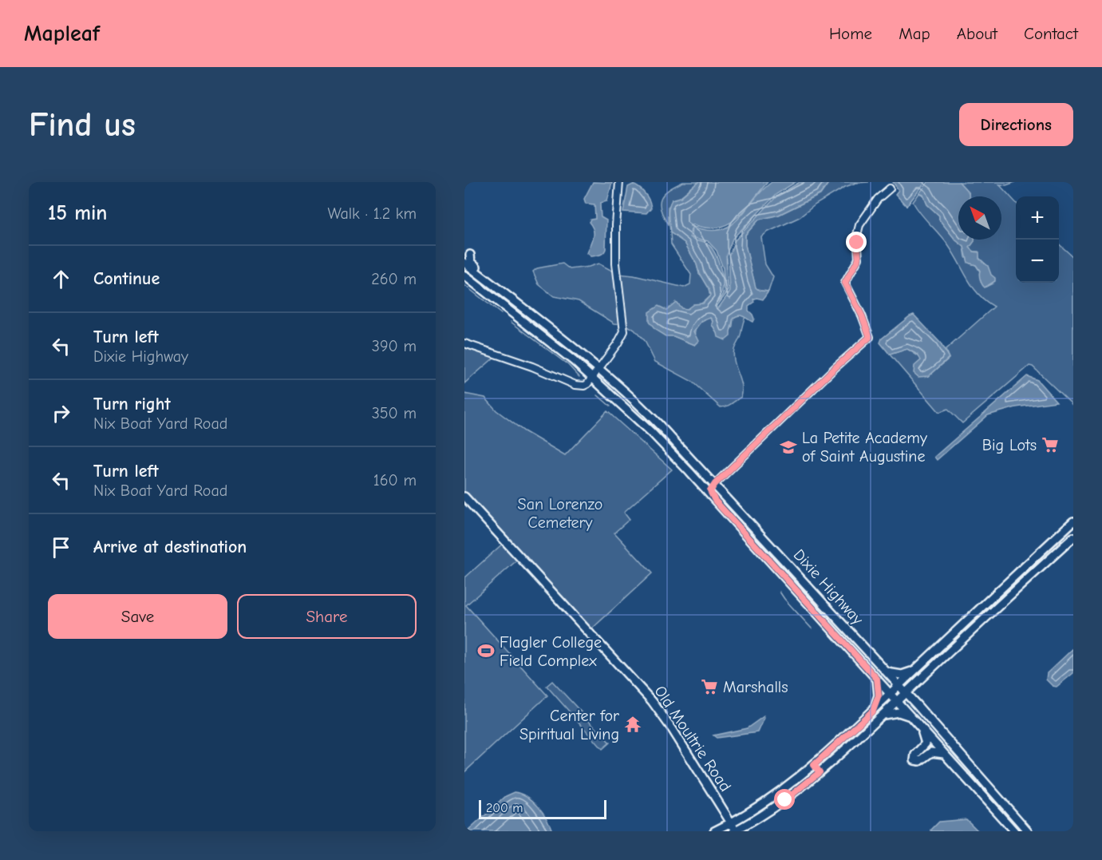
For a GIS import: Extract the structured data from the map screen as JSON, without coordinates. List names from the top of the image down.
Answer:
{
  "streets": {
    "main road": ["Dixie Highway", "Old Moultrie Road"]
  },
  "parks": ["San Lorenzo Cemetery"],
  "places": {
    "supermarket": ["Big Lots", "Marshalls"],
    "school or university": ["La Petite Academy of Saint Augustine"],
    "sports": ["Flagler College Field Complex"],
    "temple": ["Center for Spiritual Living"]
  },
  "scale_bar": "200 m",
  "north": "top left",
  "page": {
    "header": "Mapleaf",
    "nav": [
      "Home",
      "Map",
      "About",
      "Contact"
    ],
    "buttons": [
      "Directions",
      ["Save", "Share"]
    ],
    "title": "Find us",
    "heading": ["15 min", "Walk · 1.2 km"],
    "map_buttons": ["+", "−"],
    "list": [
      ["Continue", "260 m"],
      ["Turn left", "Dixie Highway", "390 m"],
      ["Turn right", "Nix Boat Yard Road", "350 m"],
      ["Turn left", "Nix Boat Yard Road", "160 m"],
      "Arrive at destination"
    ],
    "scale": "200 m"
  }
}
